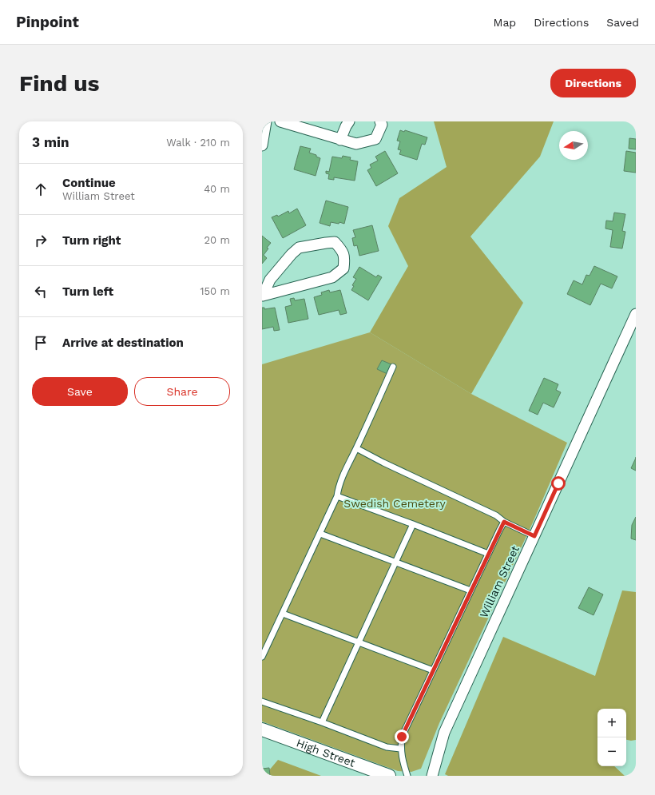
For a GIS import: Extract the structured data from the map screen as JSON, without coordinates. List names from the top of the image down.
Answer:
{
  "streets": {
    "street": ["William Street", "High Street"]
  },
  "parks": ["Swedish Cemetery"],
  "north": "left",
  "page": {
    "header": "Pinpoint",
    "nav": ["Map", "Directions", "Saved"],
    "buttons": [
      "Directions",
      ["Save", "Share"]
    ],
    "title": "Find us",
    "heading": ["3 min", "Walk · 210 m"],
    "list": [
      ["Continue", "William Street", "40 m"],
      ["Turn right", "20 m"],
      ["Turn left", "150 m"],
      "Arrive at destination"
    ],
    "map_buttons": ["+", "−"]
  }
}
